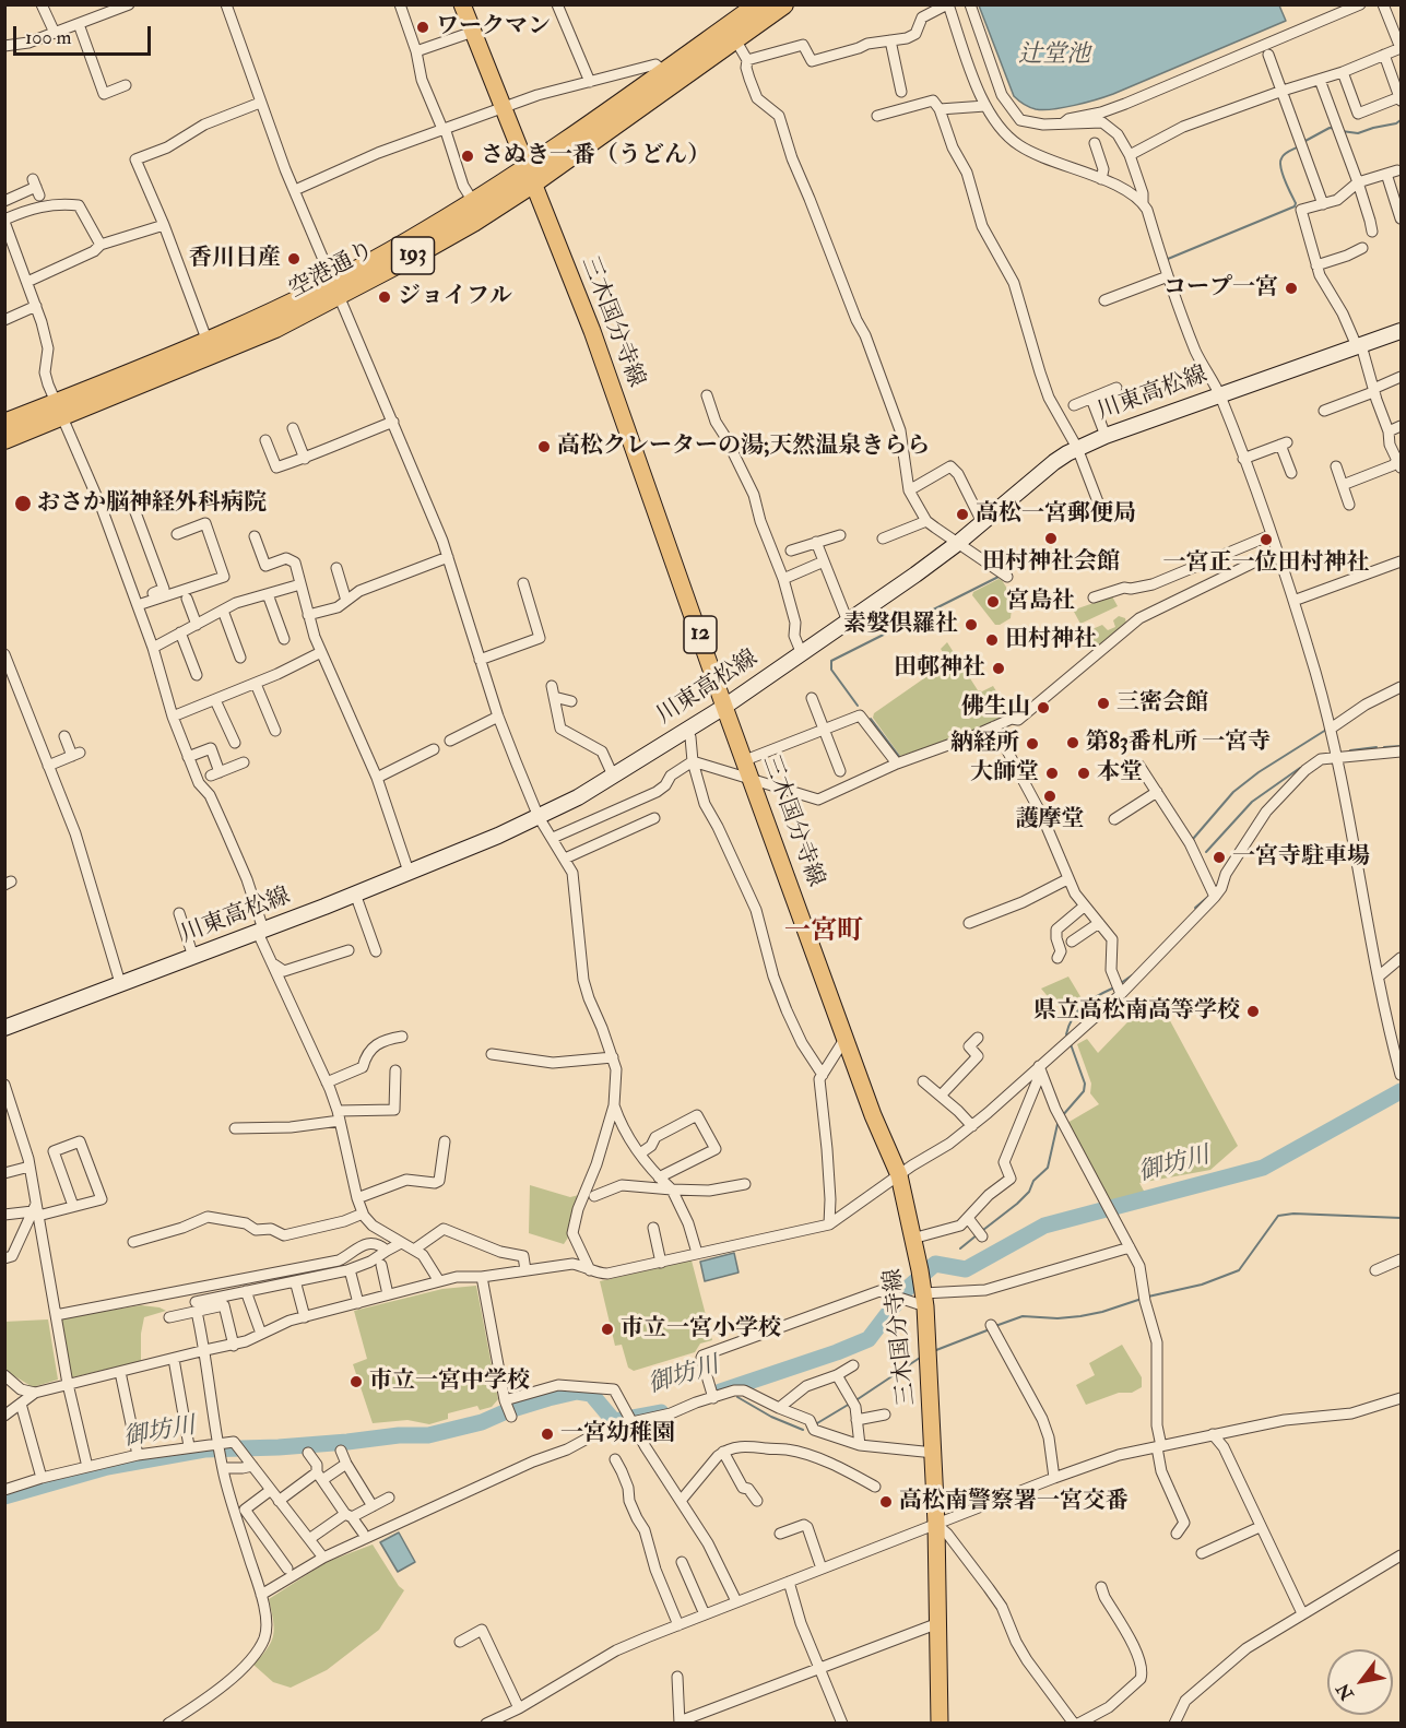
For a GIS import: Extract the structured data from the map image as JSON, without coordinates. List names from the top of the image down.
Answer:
{
  "streets": {
    "highway": ["193", "空港通り"],
    "main road": ["三木国分寺線", "川東高松線", "12"]
  },
  "crossings": [
    ["空港通り", "三木国分寺線"],
    ["三木国分寺線", "川東高松線"]
  ],
  "districts": ["一宮町"],
  "water": ["辻堂池", "御坊川"],
  "places": [
    "ワークマン",
    "さぬき一番（うどん）",
    "香川日産",
    "コープ一宮",
    "ジョイフル",
    "高松クレーターの湯;天然温泉きらら",
    "おさか脳神経外科病院",
    "高松一宮郵便局",
    "田村神社会館",
    "一宮正一位田村神社",
    "宮島社",
    "素媻倶羅社",
    "田村神社",
    "田邨神社",
    "三密会館",
    "佛生山",
    "第83番札所 一宮寺",
    "納経所",
    "大師堂",
    "本堂",
    "護摩堂",
    "一宮寺駐車場",
    "県立高松南高等学校",
    "市立一宮小学校",
    "市立一宮中学校",
    "一宮幼稚園",
    "高松南警察署一宮交番"
  ],
  "scale_bar": "100 m",
  "north": "bottom left"
}
